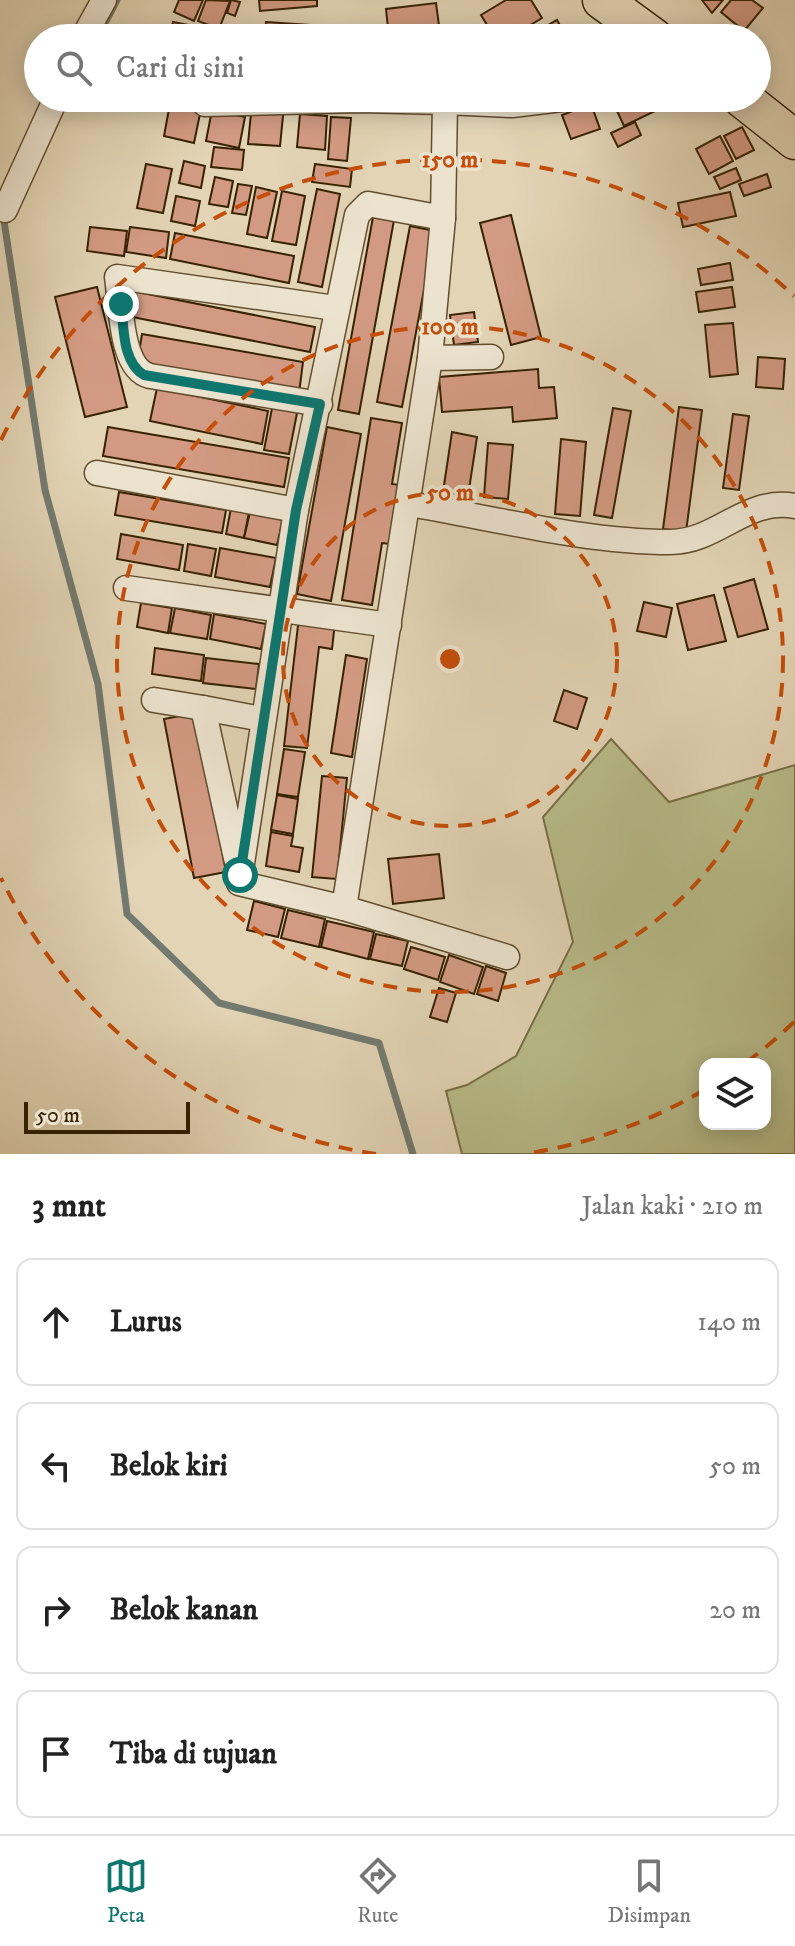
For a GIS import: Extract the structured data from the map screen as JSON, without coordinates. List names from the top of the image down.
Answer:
{
  "scale_bar": "50 m",
  "page": {
    "search": "Cari di sini",
    "scale": "50 m",
    "heading": ["3 mnt", "Jalan kaki · 210 m"],
    "list": [
      ["Lurus", "140 m"],
      ["Belok kiri", "50 m"],
      ["Belok kanan", "20 m"],
      "Tiba di tujuan"
    ],
    "nav": ["Peta", "Rute", "Disimpan"]
  },
  "rings": ["150 m", "100 m", "50 m"]
}
